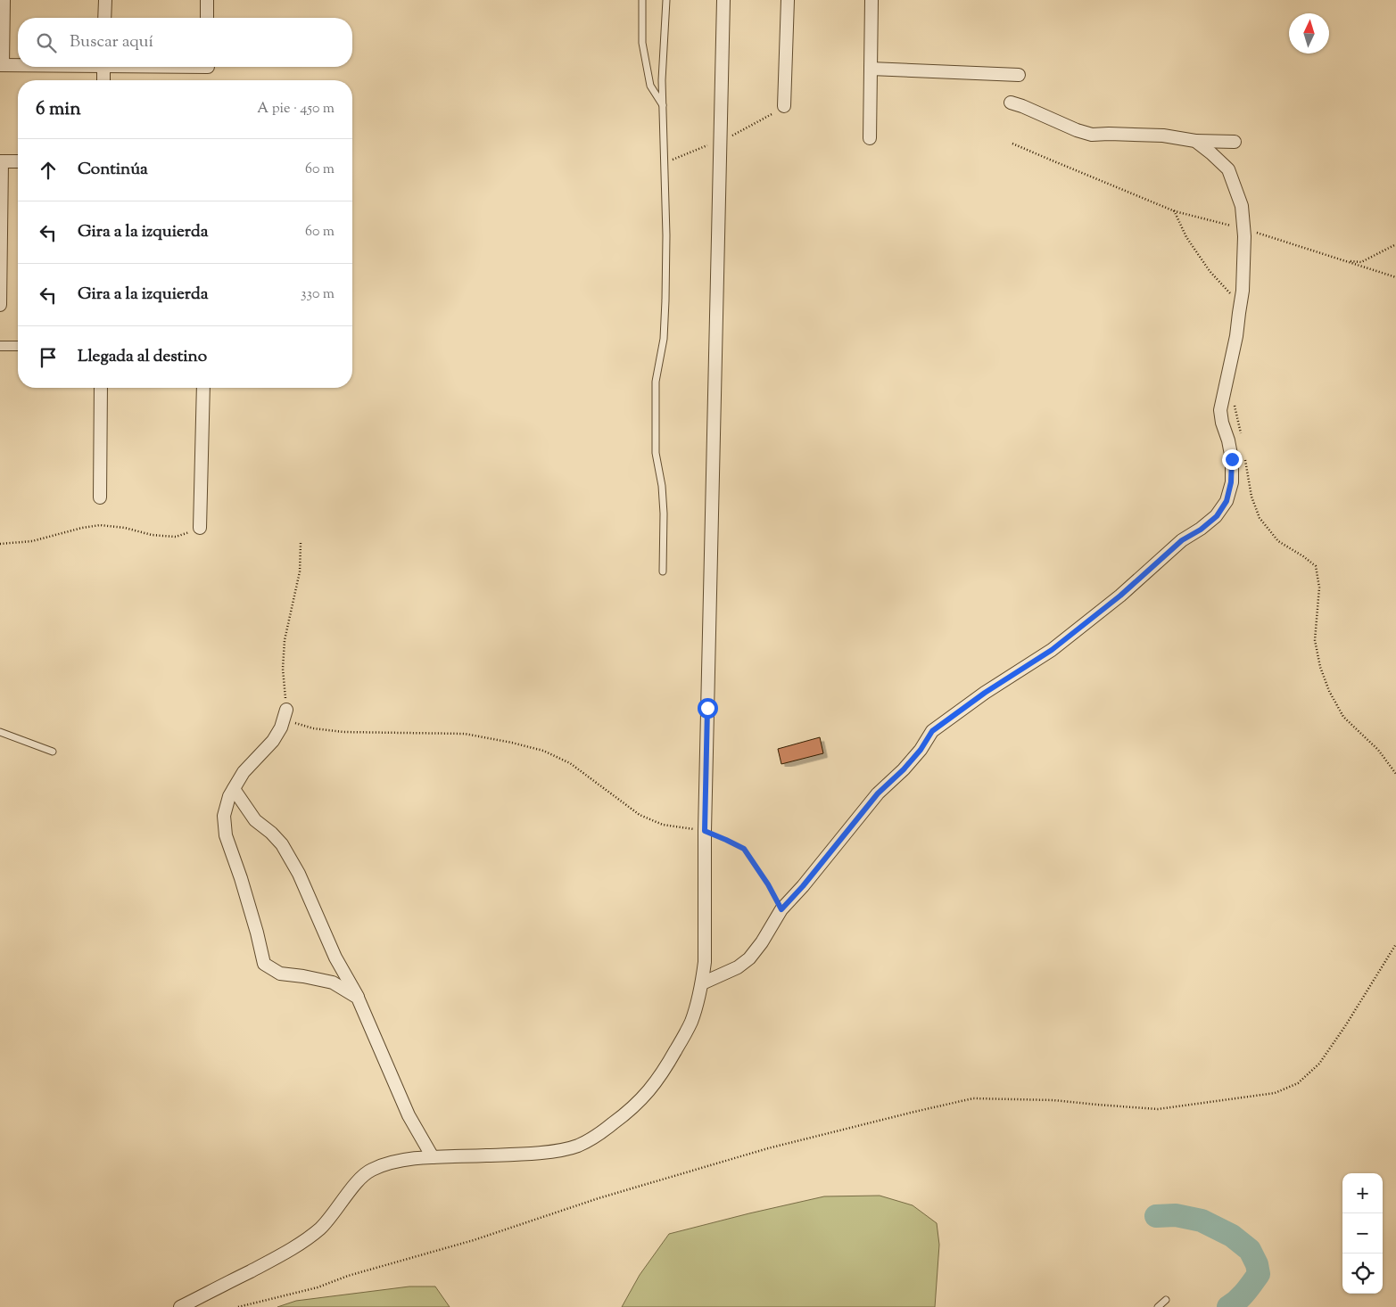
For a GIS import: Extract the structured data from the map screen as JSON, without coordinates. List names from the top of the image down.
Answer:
{
  "north": "top",
  "page": {
    "search": "Buscar aquí",
    "heading": ["6 min", "A pie · 450 m"],
    "list": [
      ["Continúa", "60 m"],
      ["Gira a la izquierda", "60 m"],
      ["Gira a la izquierda", "330 m"],
      "Llegada al destino"
    ],
    "map_buttons": ["+", "−"]
  }
}
